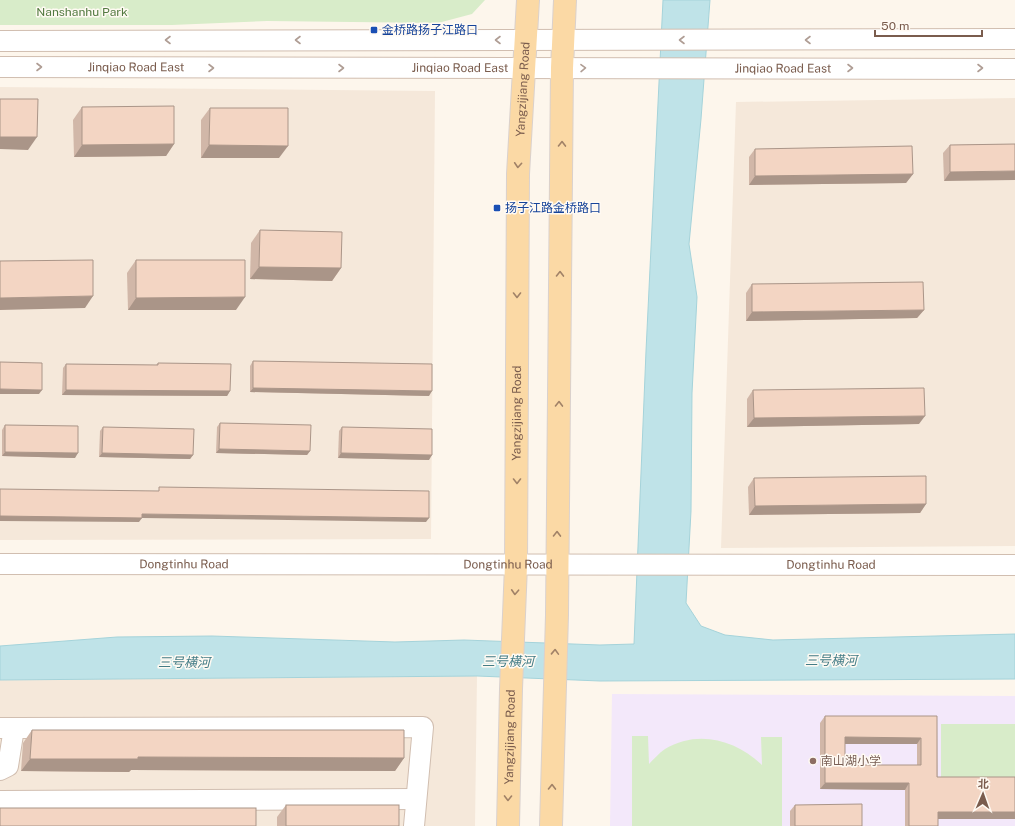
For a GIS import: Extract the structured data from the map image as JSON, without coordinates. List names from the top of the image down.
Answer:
{
  "streets": {
    "main road": ["Yangzijiang Road"],
    "street": ["Jinqiao Road East", "Dongtinhu Road"]
  },
  "crossings": [
    ["Jinqiao Road East", "Yangzijiang Road"],
    ["Yangzijiang Road", "Dongtinhu Road"]
  ],
  "water": ["三号横河"],
  "parks": ["Nanshanhu Park"],
  "places": {
    "transit": ["金桥路扬子江路口", "扬子江路金桥路口"],
    "other": ["南山湖小学"]
  },
  "scale_bar": "50 m",
  "north": "top"
}
